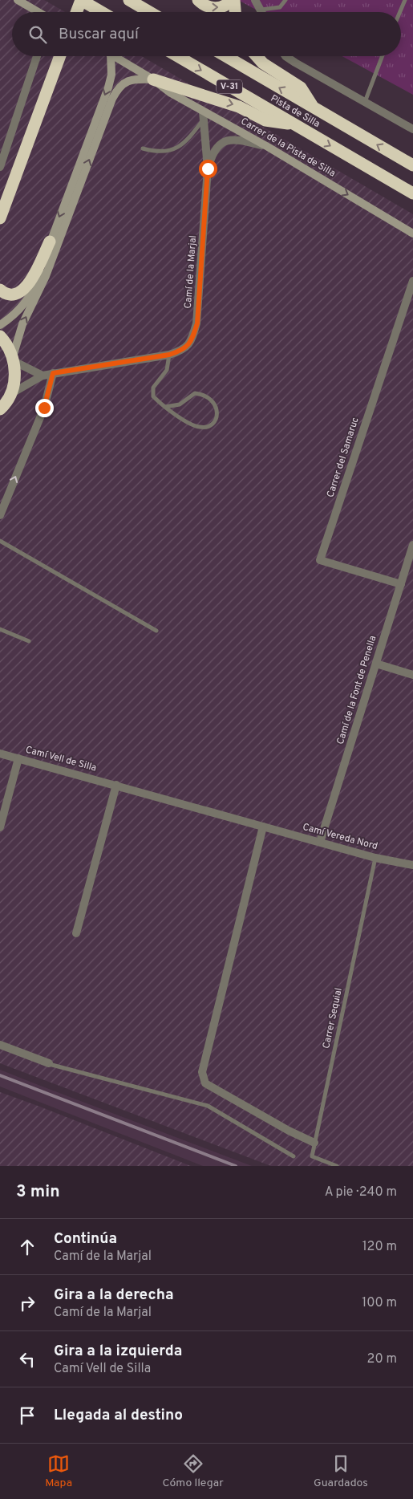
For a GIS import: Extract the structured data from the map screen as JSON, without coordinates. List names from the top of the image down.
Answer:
{
  "streets": {
    "highway": ["V-31", "Pista de Silla"],
    "street": [
      "Carrer de la Pista de Silla",
      "Camí de la Marjal",
      "Carrer del Samaruc",
      "Camí de la Font de Penella",
      "Camí Vell de Silla",
      "Camí Vereda Nord"
    ],
    "lane": ["Carrer Sequial"]
  },
  "crossings": [
    ["Carrer de la Pista de Silla", "Camí de la Marjal"],
    ["Carrer del Samaruc", "Camí de la Font de Penella"],
    ["Camí de la Font de Penella", "Camí Vereda Nord"],
    ["Camí Vell de Silla", "Camí Vereda Nord"],
    ["Camí Vereda Nord", "Carrer Sequial"]
  ],
  "one_way": ["Carrer de la Pista de Silla"],
  "page": {
    "search": "Buscar aquí",
    "heading": ["3 min", "A pie · 240 m"],
    "list": [
      ["Continúa", "Camí de la Marjal", "120 m"],
      ["Gira a la derecha", "Camí de la Marjal", "100 m"],
      ["Gira a la izquierda", "Camí Vell de Silla", "20 m"],
      "Llegada al destino"
    ],
    "nav": ["Mapa", "Cómo llegar", "Guardados"]
  }
}
